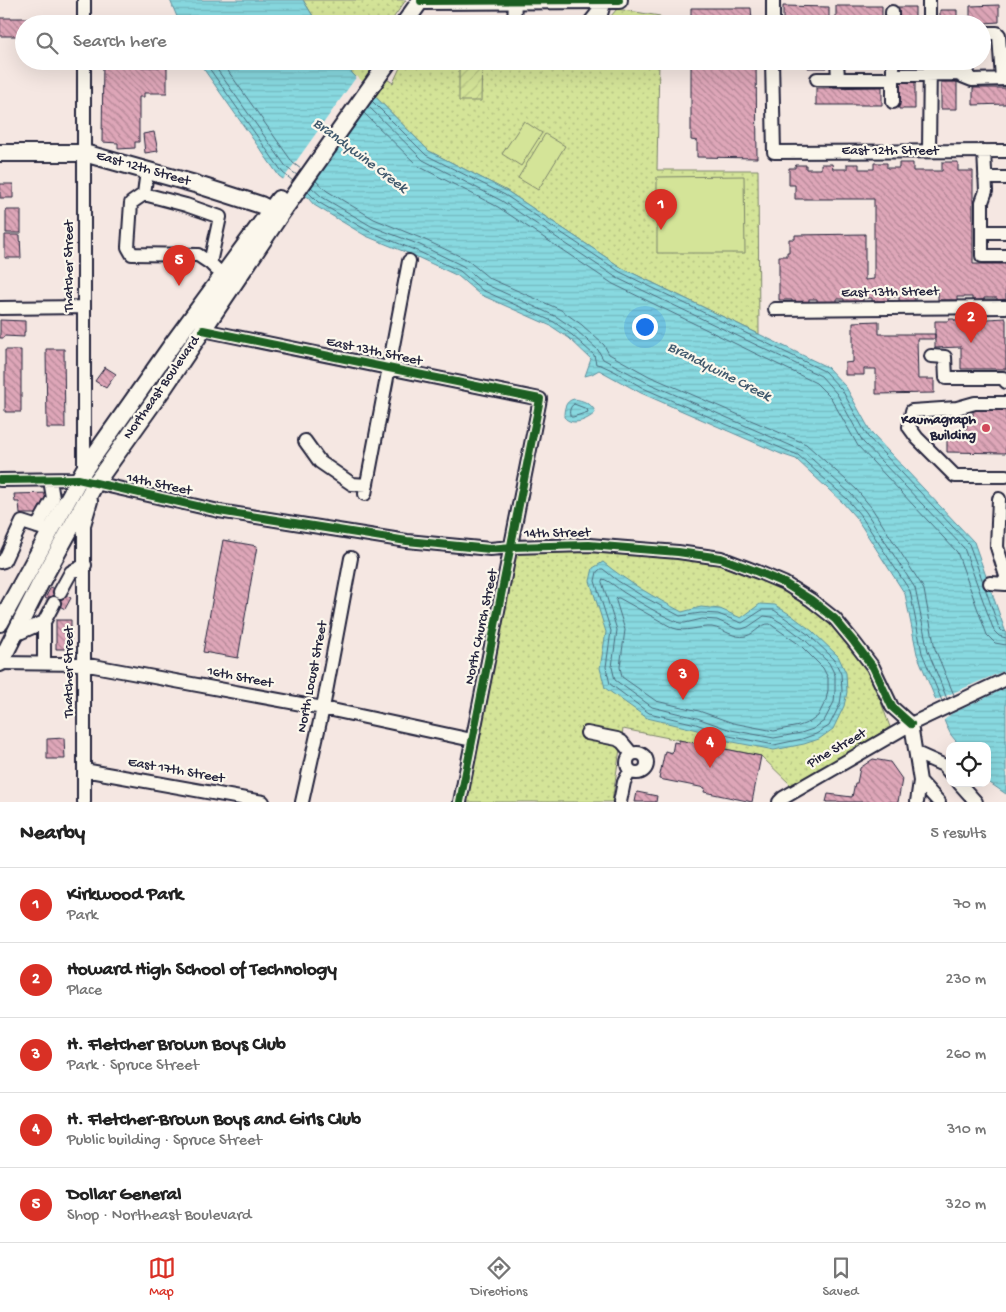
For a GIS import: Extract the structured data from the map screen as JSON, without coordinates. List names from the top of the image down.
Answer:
{
  "streets": {
    "main road": ["East 12th Street", "Northeast Boulevard"],
    "street": [
      "Thatcher Street",
      "East 13th Street",
      "14th Street",
      "North Church Street",
      "North Locust Street",
      "16th Street",
      "Pine Street",
      "East 17th Street"
    ]
  },
  "crossings": [
    ["East 12th Street", "Thatcher Street"],
    ["East 12th Street", "Northeast Boulevard"],
    ["Thatcher Street", "Northeast Boulevard"],
    ["Thatcher Street", "14th Street"],
    ["Thatcher Street", "16th Street"],
    ["Thatcher Street", "East 17th Street"],
    ["East 13th Street", "Northeast Boulevard"],
    ["East 13th Street", "North Church Street"],
    ["Northeast Boulevard", "14th Street"],
    ["Northeast Boulevard", "16th Street"],
    ["14th Street", "North Church Street"],
    ["14th Street", "Pine Street"],
    ["North Church Street", "16th Street"],
    ["North Locust Street", "16th Street"]
  ],
  "water": ["Brandywine Creek"],
  "places": ["Kaumagraph Building"],
  "page": {
    "search": "Search here",
    "pins": [
      "1",
      "5",
      "2",
      "3",
      "4"
    ],
    "heading": ["Nearby", "5 results"],
    "list": [
      {
        "mark": "1",
        "name": "Kirkwood Park",
        "note": "Park",
        "value": "70 m"
      },
      {
        "mark": "2",
        "name": "Howard High School of Technology",
        "note": "Place",
        "value": "230 m"
      },
      {
        "mark": "3",
        "name": "H. Fletcher Brown Boys Club",
        "note": "Park · Spruce Street",
        "value": "260 m"
      },
      {
        "mark": "4",
        "name": "H. Fletcher-Brown Boys and Girls Club",
        "note": "Public building · Spruce Street",
        "value": "310 m"
      },
      {
        "mark": "5",
        "name": "Dollar General",
        "note": "Shop · Northeast Boulevard",
        "value": "320 m"
      }
    ],
    "nav": ["Map", "Directions", "Saved"]
  }
}
